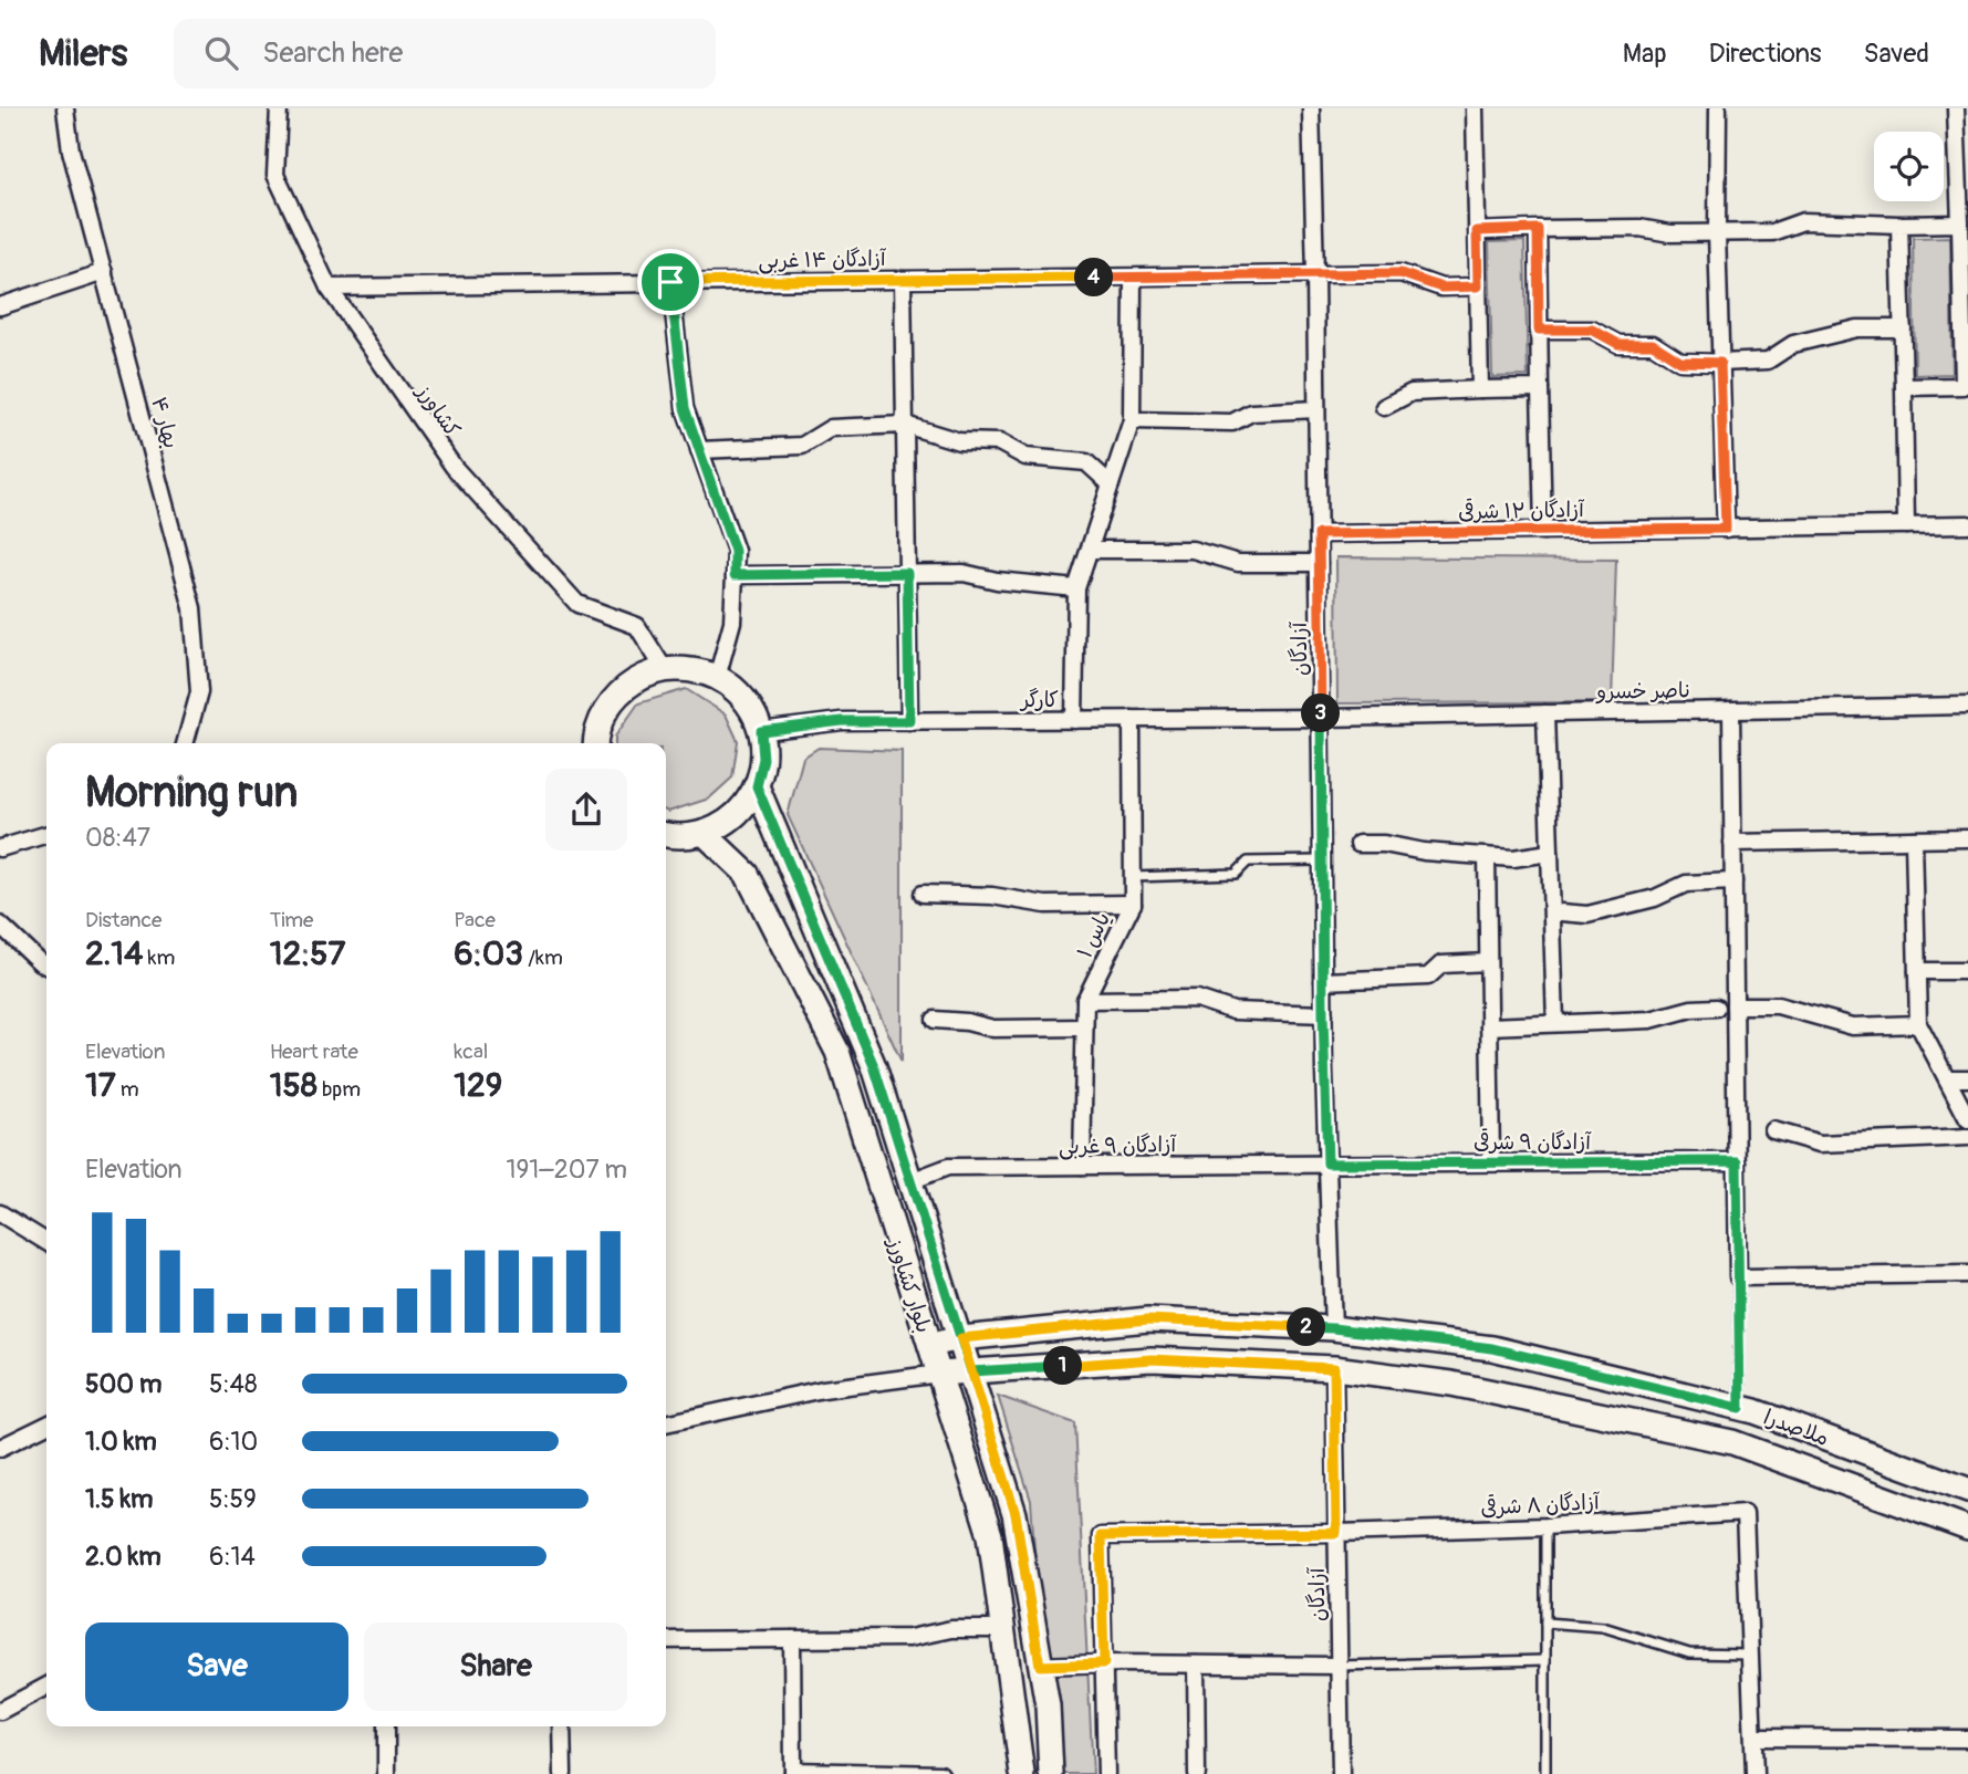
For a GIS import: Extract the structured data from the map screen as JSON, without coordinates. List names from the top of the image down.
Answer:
{
  "streets": {
    "main road": ["بلوار کشاورز", "ملاصدرا"],
    "street": [
      "آزادگان ۱۴ غربی",
      "کشاورز",
      "بهار ۴",
      "آزادگان ۱۲ شرقی",
      "آزادگان",
      "ناصر خسرو",
      "کارگر",
      "یاس ۱",
      "آزادگان ۹ شرقی",
      "آزادگان ۹ غربی",
      "آزادگان ۸ شرقی"
    ]
  },
  "crossings": [
    ["آزادگان ۱۴ غربی", "کشاورز"],
    ["آزادگان ۱۴ غربی", "آزادگان"],
    ["آزادگان ۱۲ شرقی", "آزادگان"],
    ["آزادگان", "ناصر خسرو"],
    ["آزادگان", "کارگر"],
    ["آزادگان", "آزادگان ۹ شرقی"],
    ["آزادگان", "آزادگان ۹ غربی"],
    ["آزادگان", "ملاصدرا"],
    ["آزادگان", "آزادگان ۸ شرقی"],
    ["ناصر خسرو", "کارگر"],
    ["کارگر", "یاس ۱"],
    ["یاس ۱", "آزادگان ۹ غربی"],
    ["آزادگان ۹ شرقی", "آزادگان ۹ غربی"],
    ["آزادگان ۹ غربی", "بلوار کشاورز"],
    ["بلوار کشاورز", "ملاصدرا"]
  ],
  "page": {
    "header": "Milers",
    "search": "Search here",
    "nav": ["Map", "Directions", "Saved"],
    "pins": [
      "4",
      "3",
      "2",
      "1"
    ],
    "heading": ["Morning run", "08:47"],
    "stats": [
      ["Distance", "2.14 km"],
      ["Time", "12:57"],
      ["Pace", "6:03 /km"],
      ["Elevation", "17 m"],
      ["Heart rate", "158 bpm"],
      ["kcal", "129"]
    ],
    "chart": ["Elevation", "191–207 m"],
    "list": [
      {
        "name": "500 m",
        "note": "5:48"
      },
      {
        "name": "1.0 km",
        "note": "6:10"
      },
      {
        "name": "1.5 km",
        "note": "5:59"
      },
      {
        "name": "2.0 km",
        "note": "6:14"
      }
    ],
    "buttons": ["Save", "Share"]
  }
}
